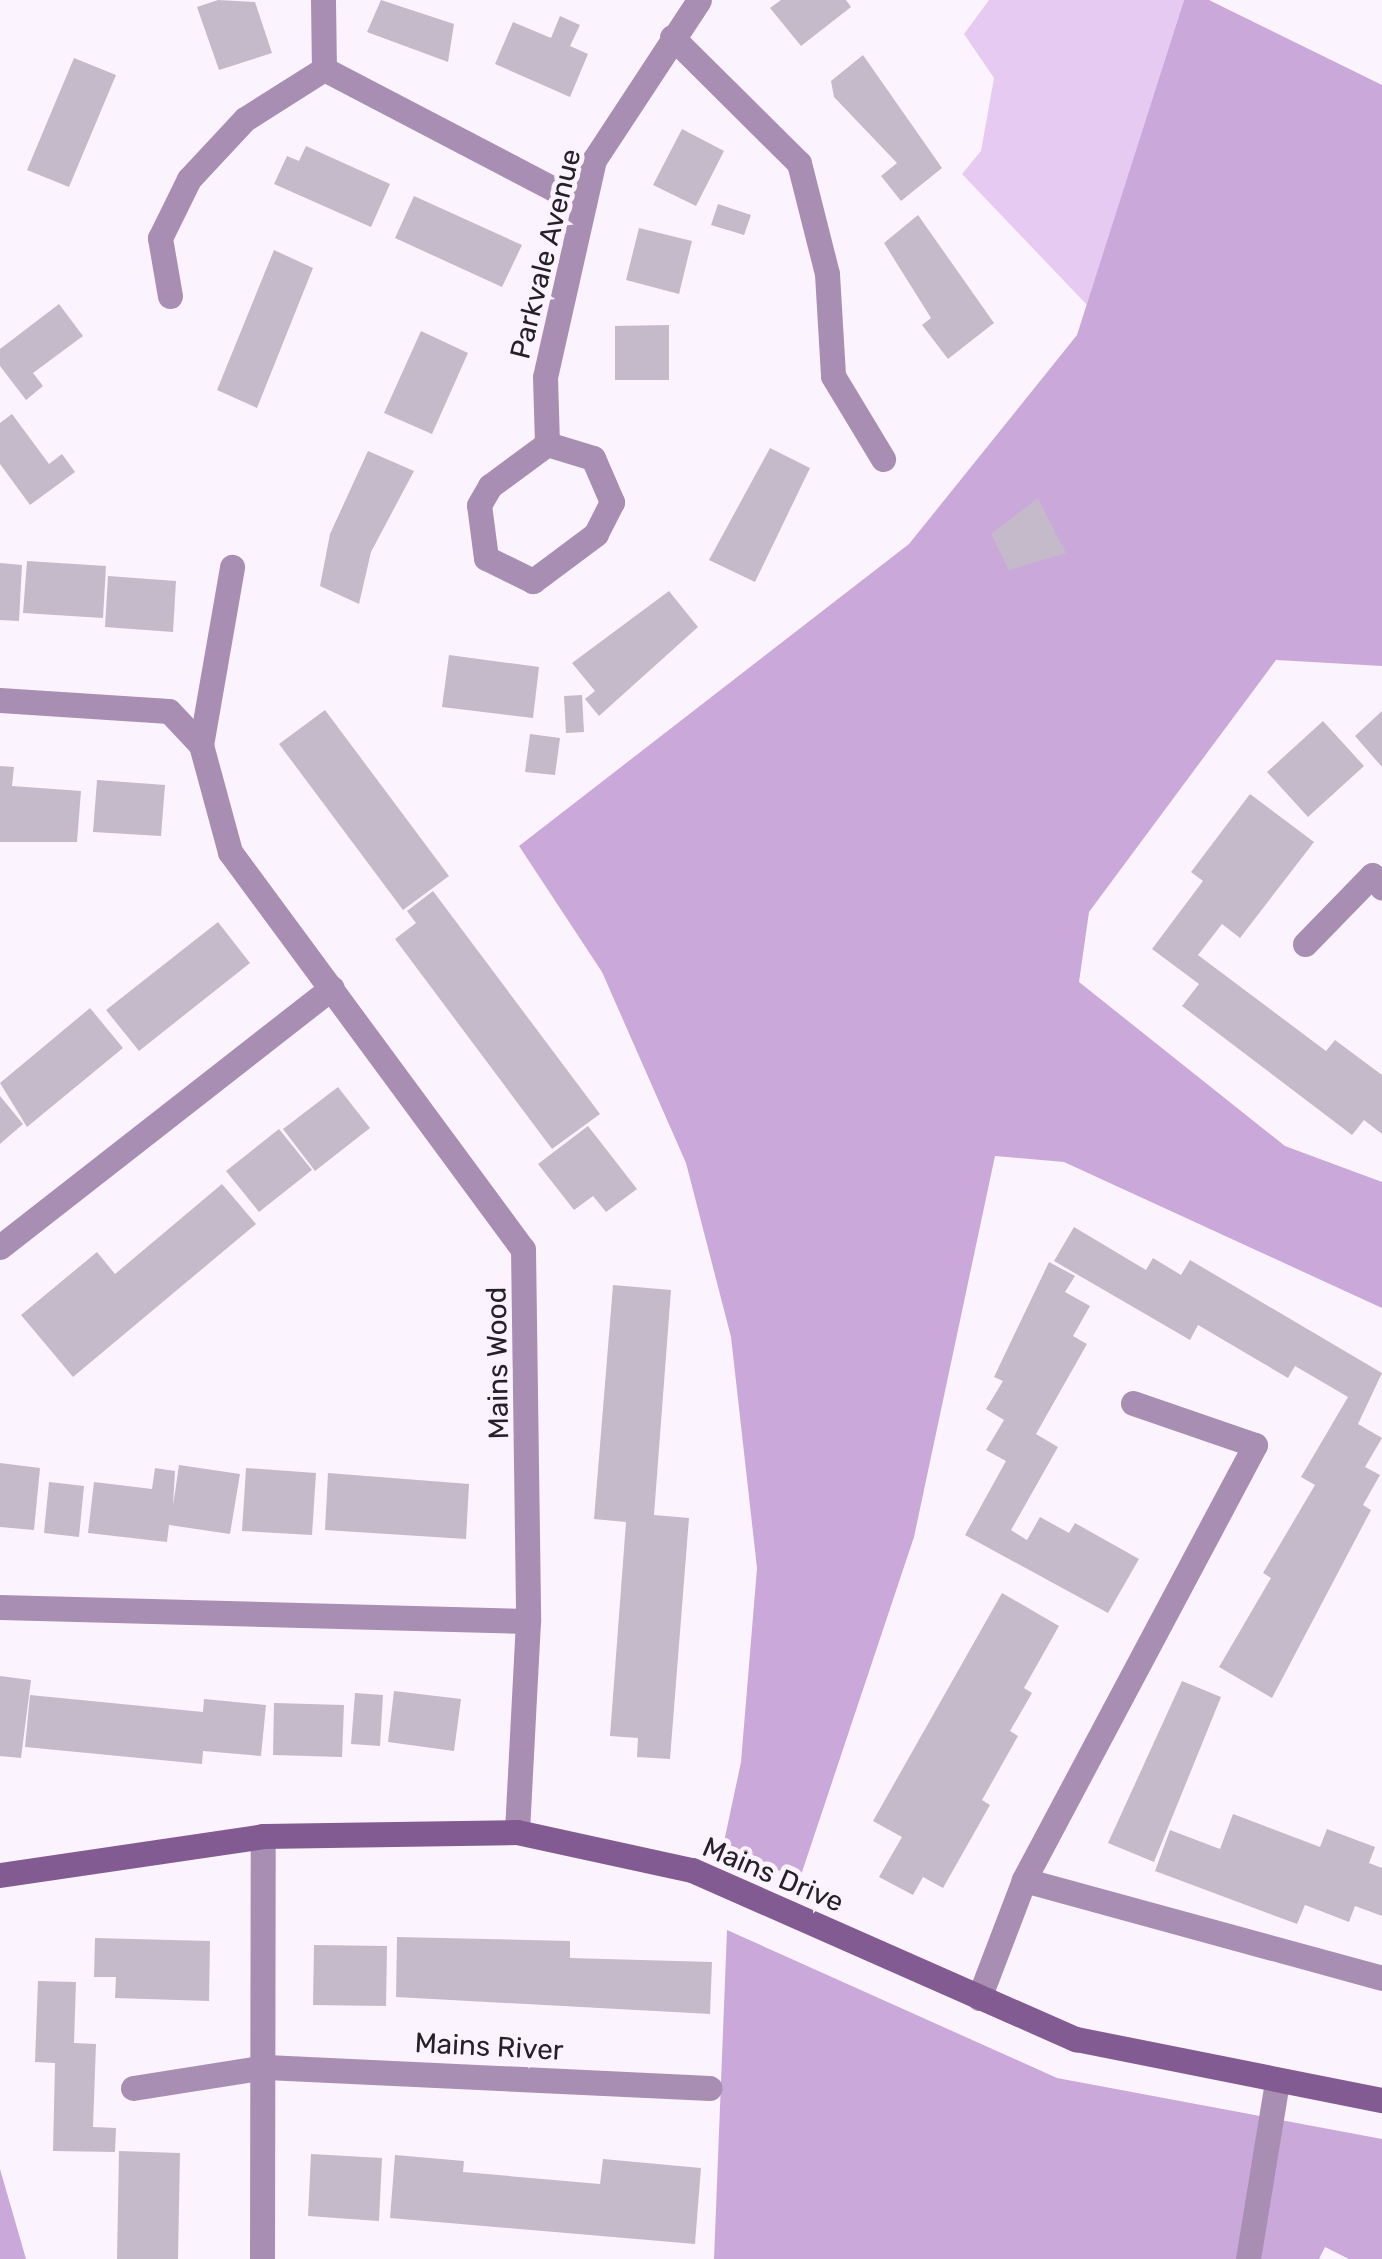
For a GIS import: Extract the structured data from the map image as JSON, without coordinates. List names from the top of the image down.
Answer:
{
  "streets": {
    "street": [
      "Parkvale Avenue",
      "Mains Wood",
      "Mains Drive",
      "Mains River"
    ]
  },
  "crossings": [
    ["Mains Wood", "Mains Drive"]
  ]
}
